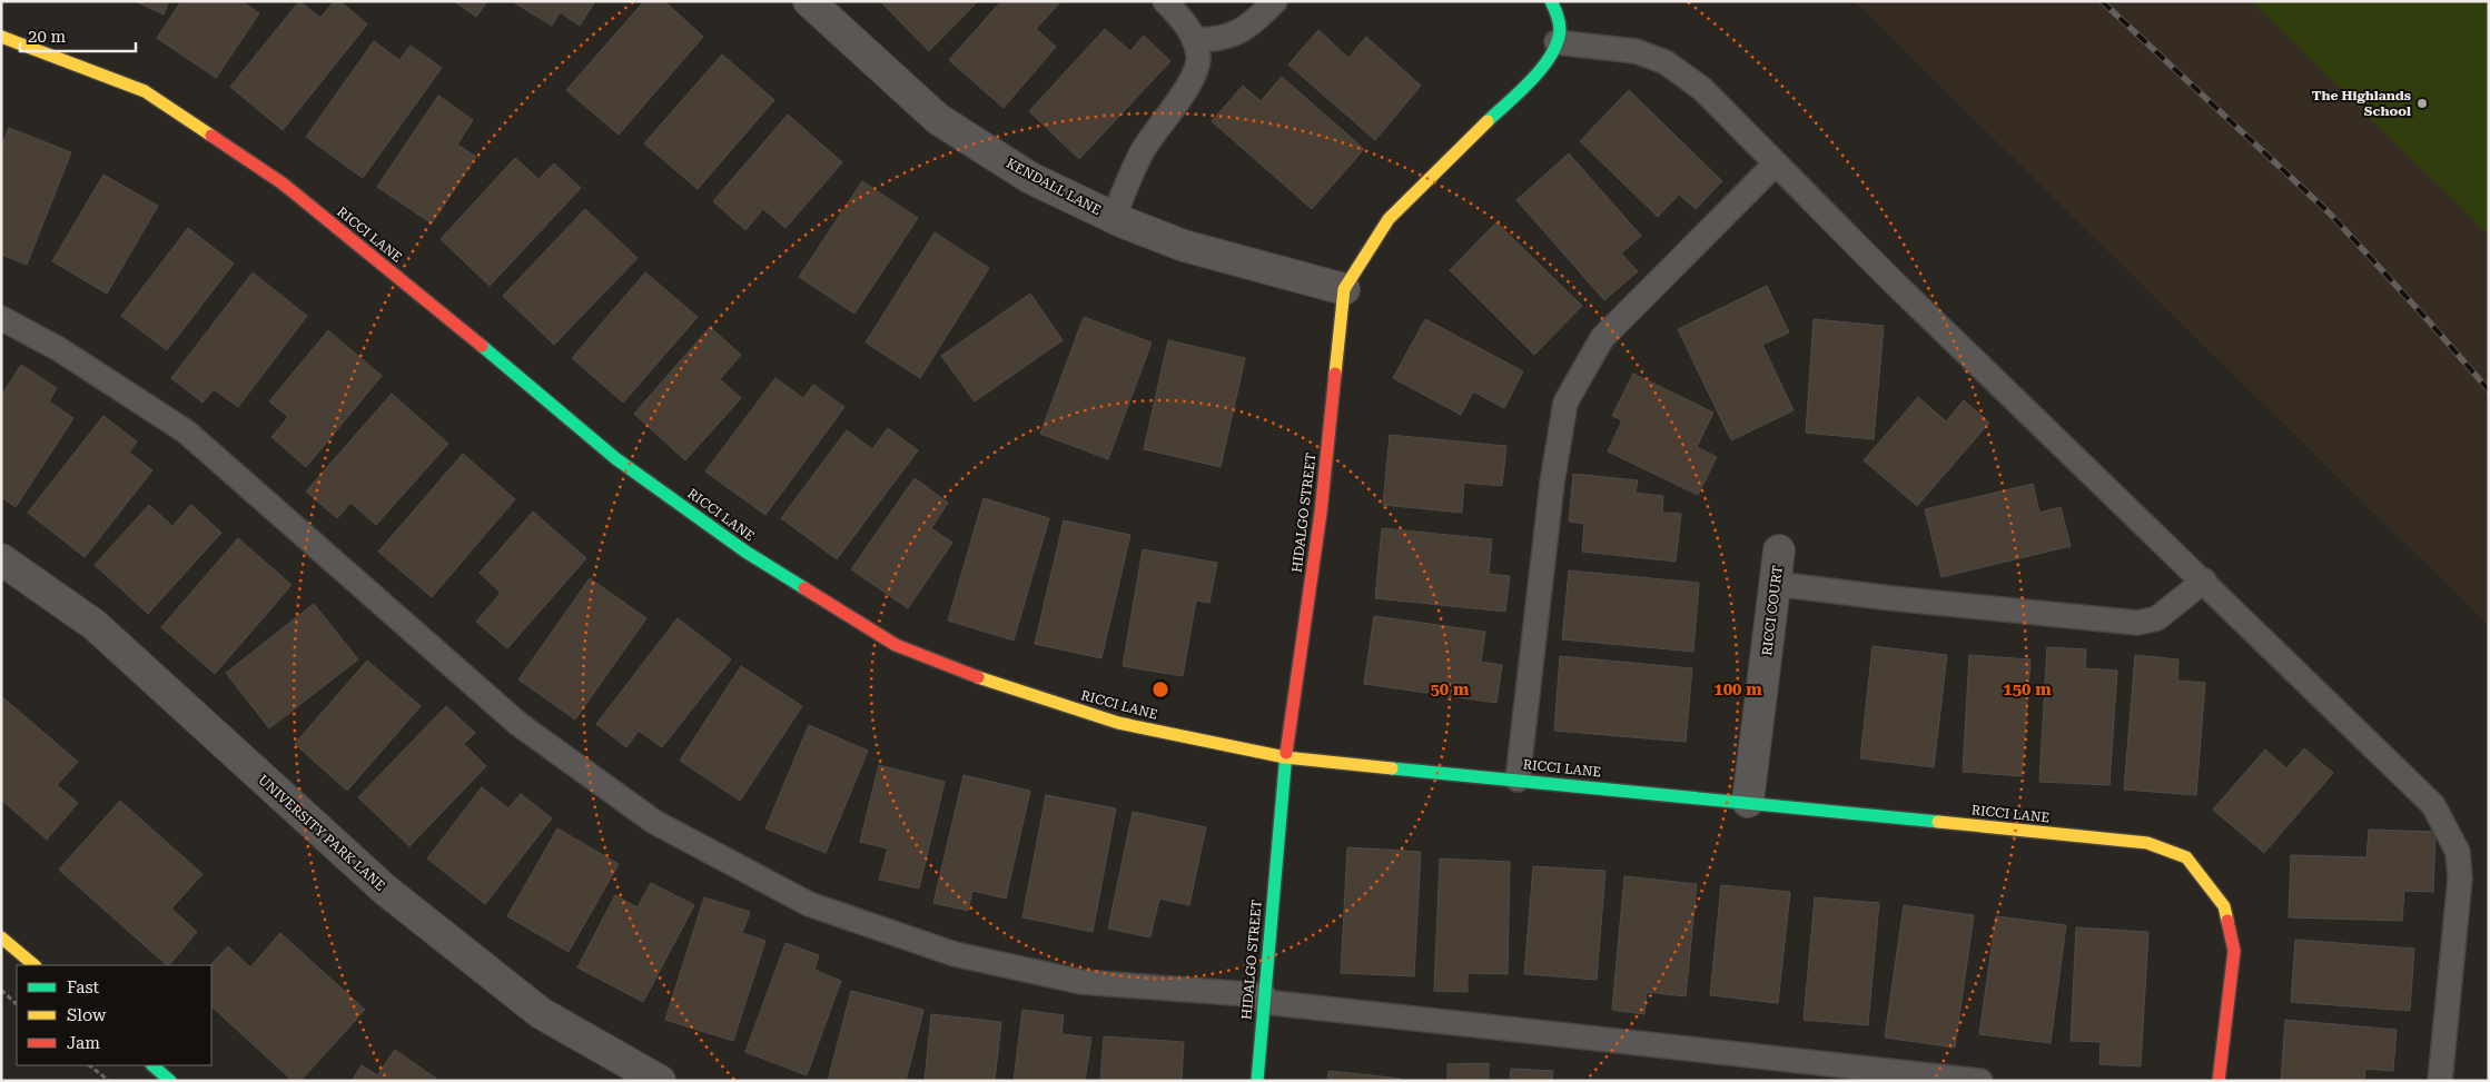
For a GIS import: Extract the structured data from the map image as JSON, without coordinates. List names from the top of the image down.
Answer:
{
  "streets": {
    "street": [
      "KENDALL LANE",
      "RICCI LANE",
      "HIDALGO STREET",
      "RICCI COURT",
      "UNIVERSITY PARK LANE"
    ]
  },
  "crossings": [
    ["KENDALL LANE", "HIDALGO STREET"],
    ["RICCI LANE", "HIDALGO STREET"],
    ["RICCI LANE", "RICCI COURT"]
  ],
  "places": ["The Highlands School"],
  "legend": ["Fast", "Slow", "Jam"],
  "scale_bar": "20 m",
  "rings": ["50 m", "100 m", "150 m"]
}
